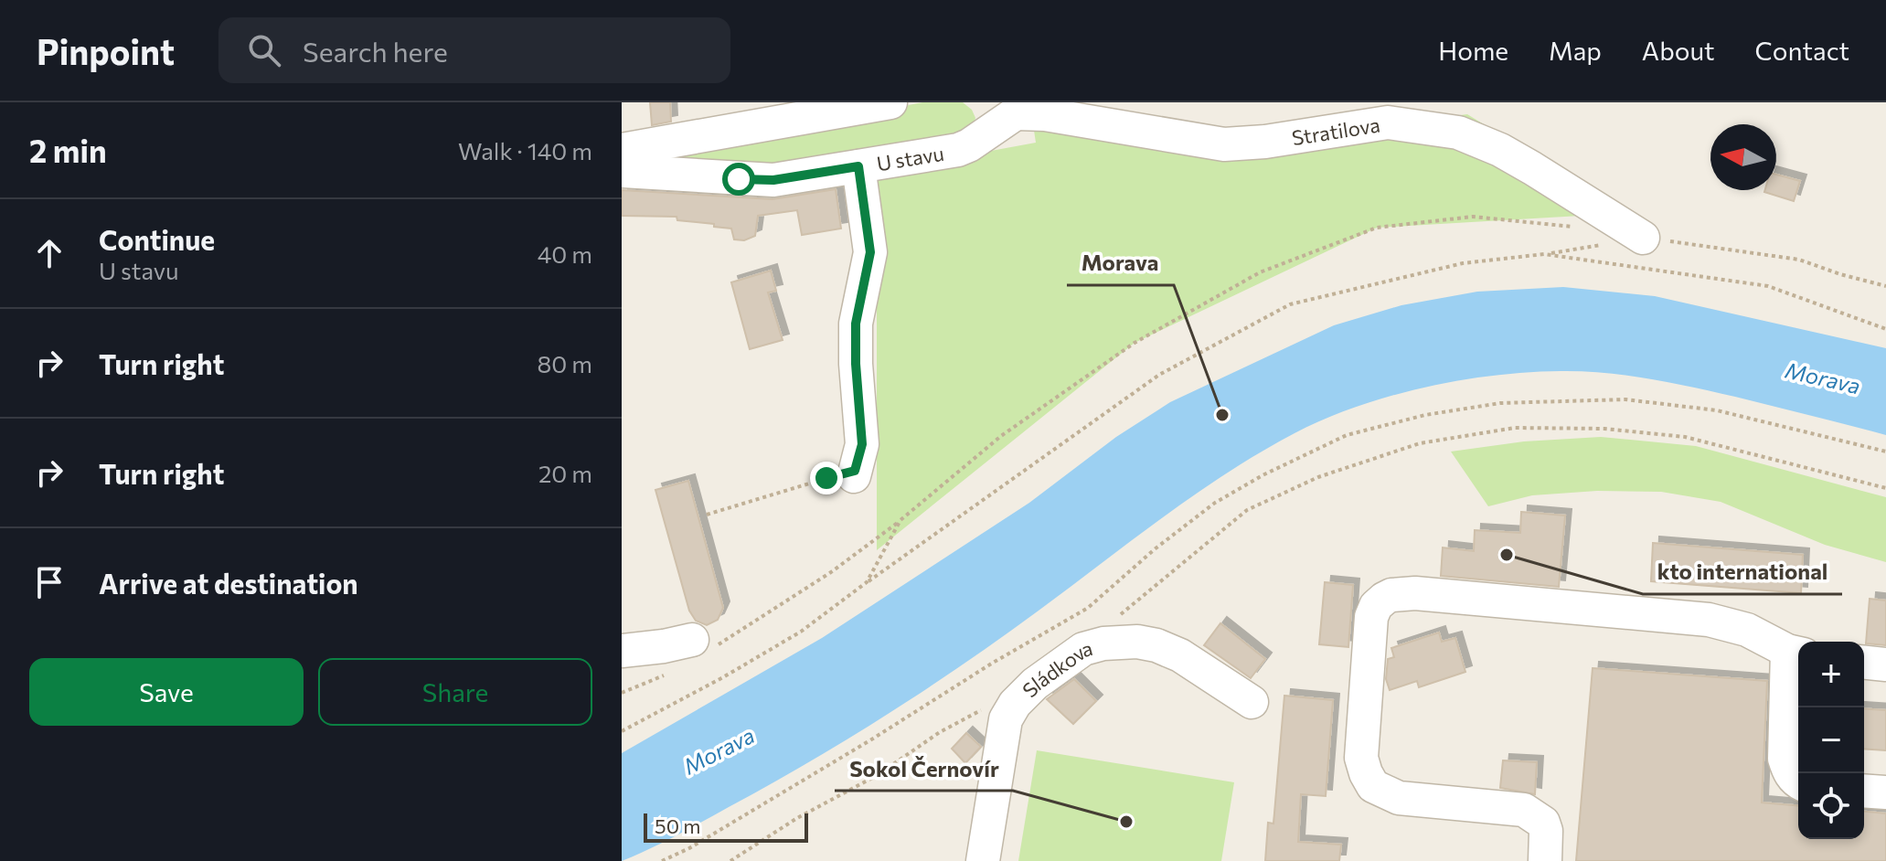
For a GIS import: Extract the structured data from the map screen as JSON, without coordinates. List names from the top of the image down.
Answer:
{
  "streets": {
    "street": ["Stratilova", "U stavu", "Sládkova"]
  },
  "crossings": [
    ["Stratilova", "U stavu"]
  ],
  "water": ["Morava"],
  "places": ["Morava", "kto international", "Sokol Černovír"],
  "scale_bar": "50 m",
  "north": "left",
  "page": {
    "header": "Pinpoint",
    "search": "Search here",
    "nav": [
      "Home",
      "Map",
      "About",
      "Contact"
    ],
    "heading": ["2 min", "Walk · 140 m"],
    "list": [
      ["Continue", "U stavu", "40 m"],
      ["Turn right", "80 m"],
      ["Turn right", "20 m"],
      "Arrive at destination"
    ],
    "buttons": ["Save", "Share"],
    "map_buttons": ["+", "−"],
    "scale": "50 m"
  }
}
